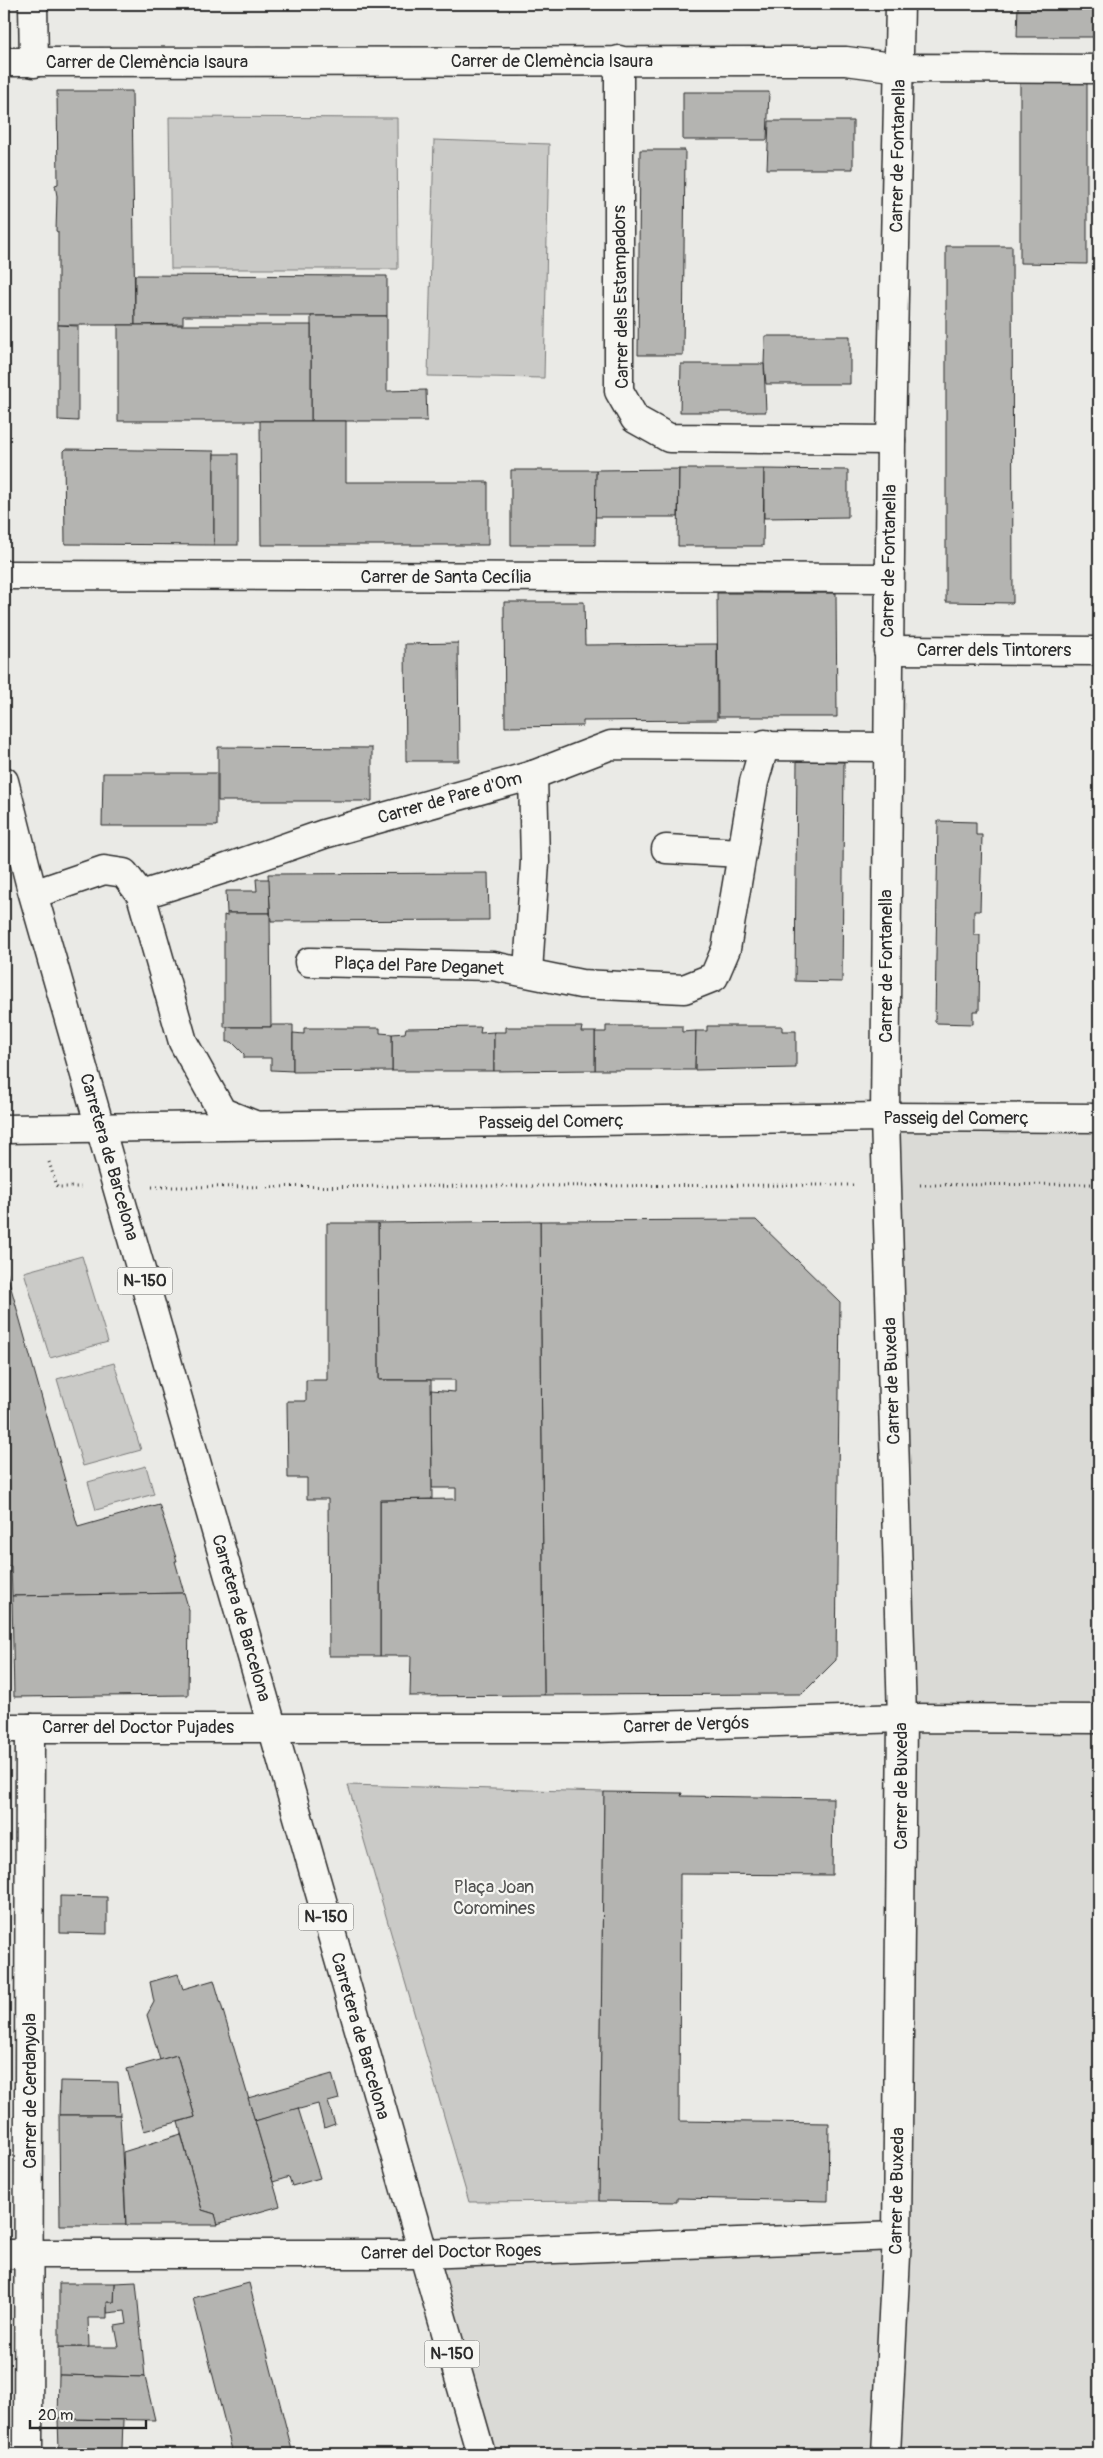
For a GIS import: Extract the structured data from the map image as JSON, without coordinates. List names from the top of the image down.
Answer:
{
  "streets": {
    "street": [
      "Carrer de Clemència Isaura",
      "Carrer de Fontanella",
      "Carrer dels Estampadors",
      "Carrer de Santa Cecília",
      "Carrer dels Tintorers",
      "Carrer de Pare d'Om",
      "Plaça del Pare Deganet",
      "Passeig del Comerç",
      "Carretera de Barcelona",
      "N-150",
      "Carrer de Buxeda",
      "Carrer de Vergós",
      "Carrer del Doctor Pujades",
      "Carrer de Cerdanyola",
      "Carrer del Doctor Roges"
    ]
  },
  "crossings": [
    ["Carrer de Clemència Isaura", "Carrer de Fontanella"],
    ["Carrer de Clemència Isaura", "Carrer dels Estampadors"],
    ["Carrer de Fontanella", "Carrer dels Estampadors"],
    ["Carrer de Fontanella", "Carrer de Santa Cecília"],
    ["Carrer de Fontanella", "Carrer dels Tintorers"],
    ["Carrer de Fontanella", "Carrer de Pare d'Om"],
    ["Carrer de Fontanella", "Passeig del Comerç"],
    ["Carrer de Fontanella", "Carrer de Buxeda"],
    ["Carrer de Pare d'Om", "Plaça del Pare Deganet"],
    ["Passeig del Comerç", "Carretera de Barcelona"],
    ["Passeig del Comerç", "Carrer de Buxeda"],
    ["Carretera de Barcelona", "Carrer de Vergós"],
    ["Carretera de Barcelona", "Carrer del Doctor Pujades"],
    ["Carretera de Barcelona", "Carrer del Doctor Roges"],
    ["Carrer de Buxeda", "Carrer de Vergós"],
    ["Carrer de Buxeda", "Carrer del Doctor Roges"],
    ["Carrer de Vergós", "Carrer del Doctor Pujades"],
    ["Carrer del Doctor Pujades", "Carrer de Cerdanyola"],
    ["Carrer de Cerdanyola", "Carrer del Doctor Roges"]
  ],
  "parks": ["Plaça Joan Coromines"],
  "scale_bar": "20 m"
}
